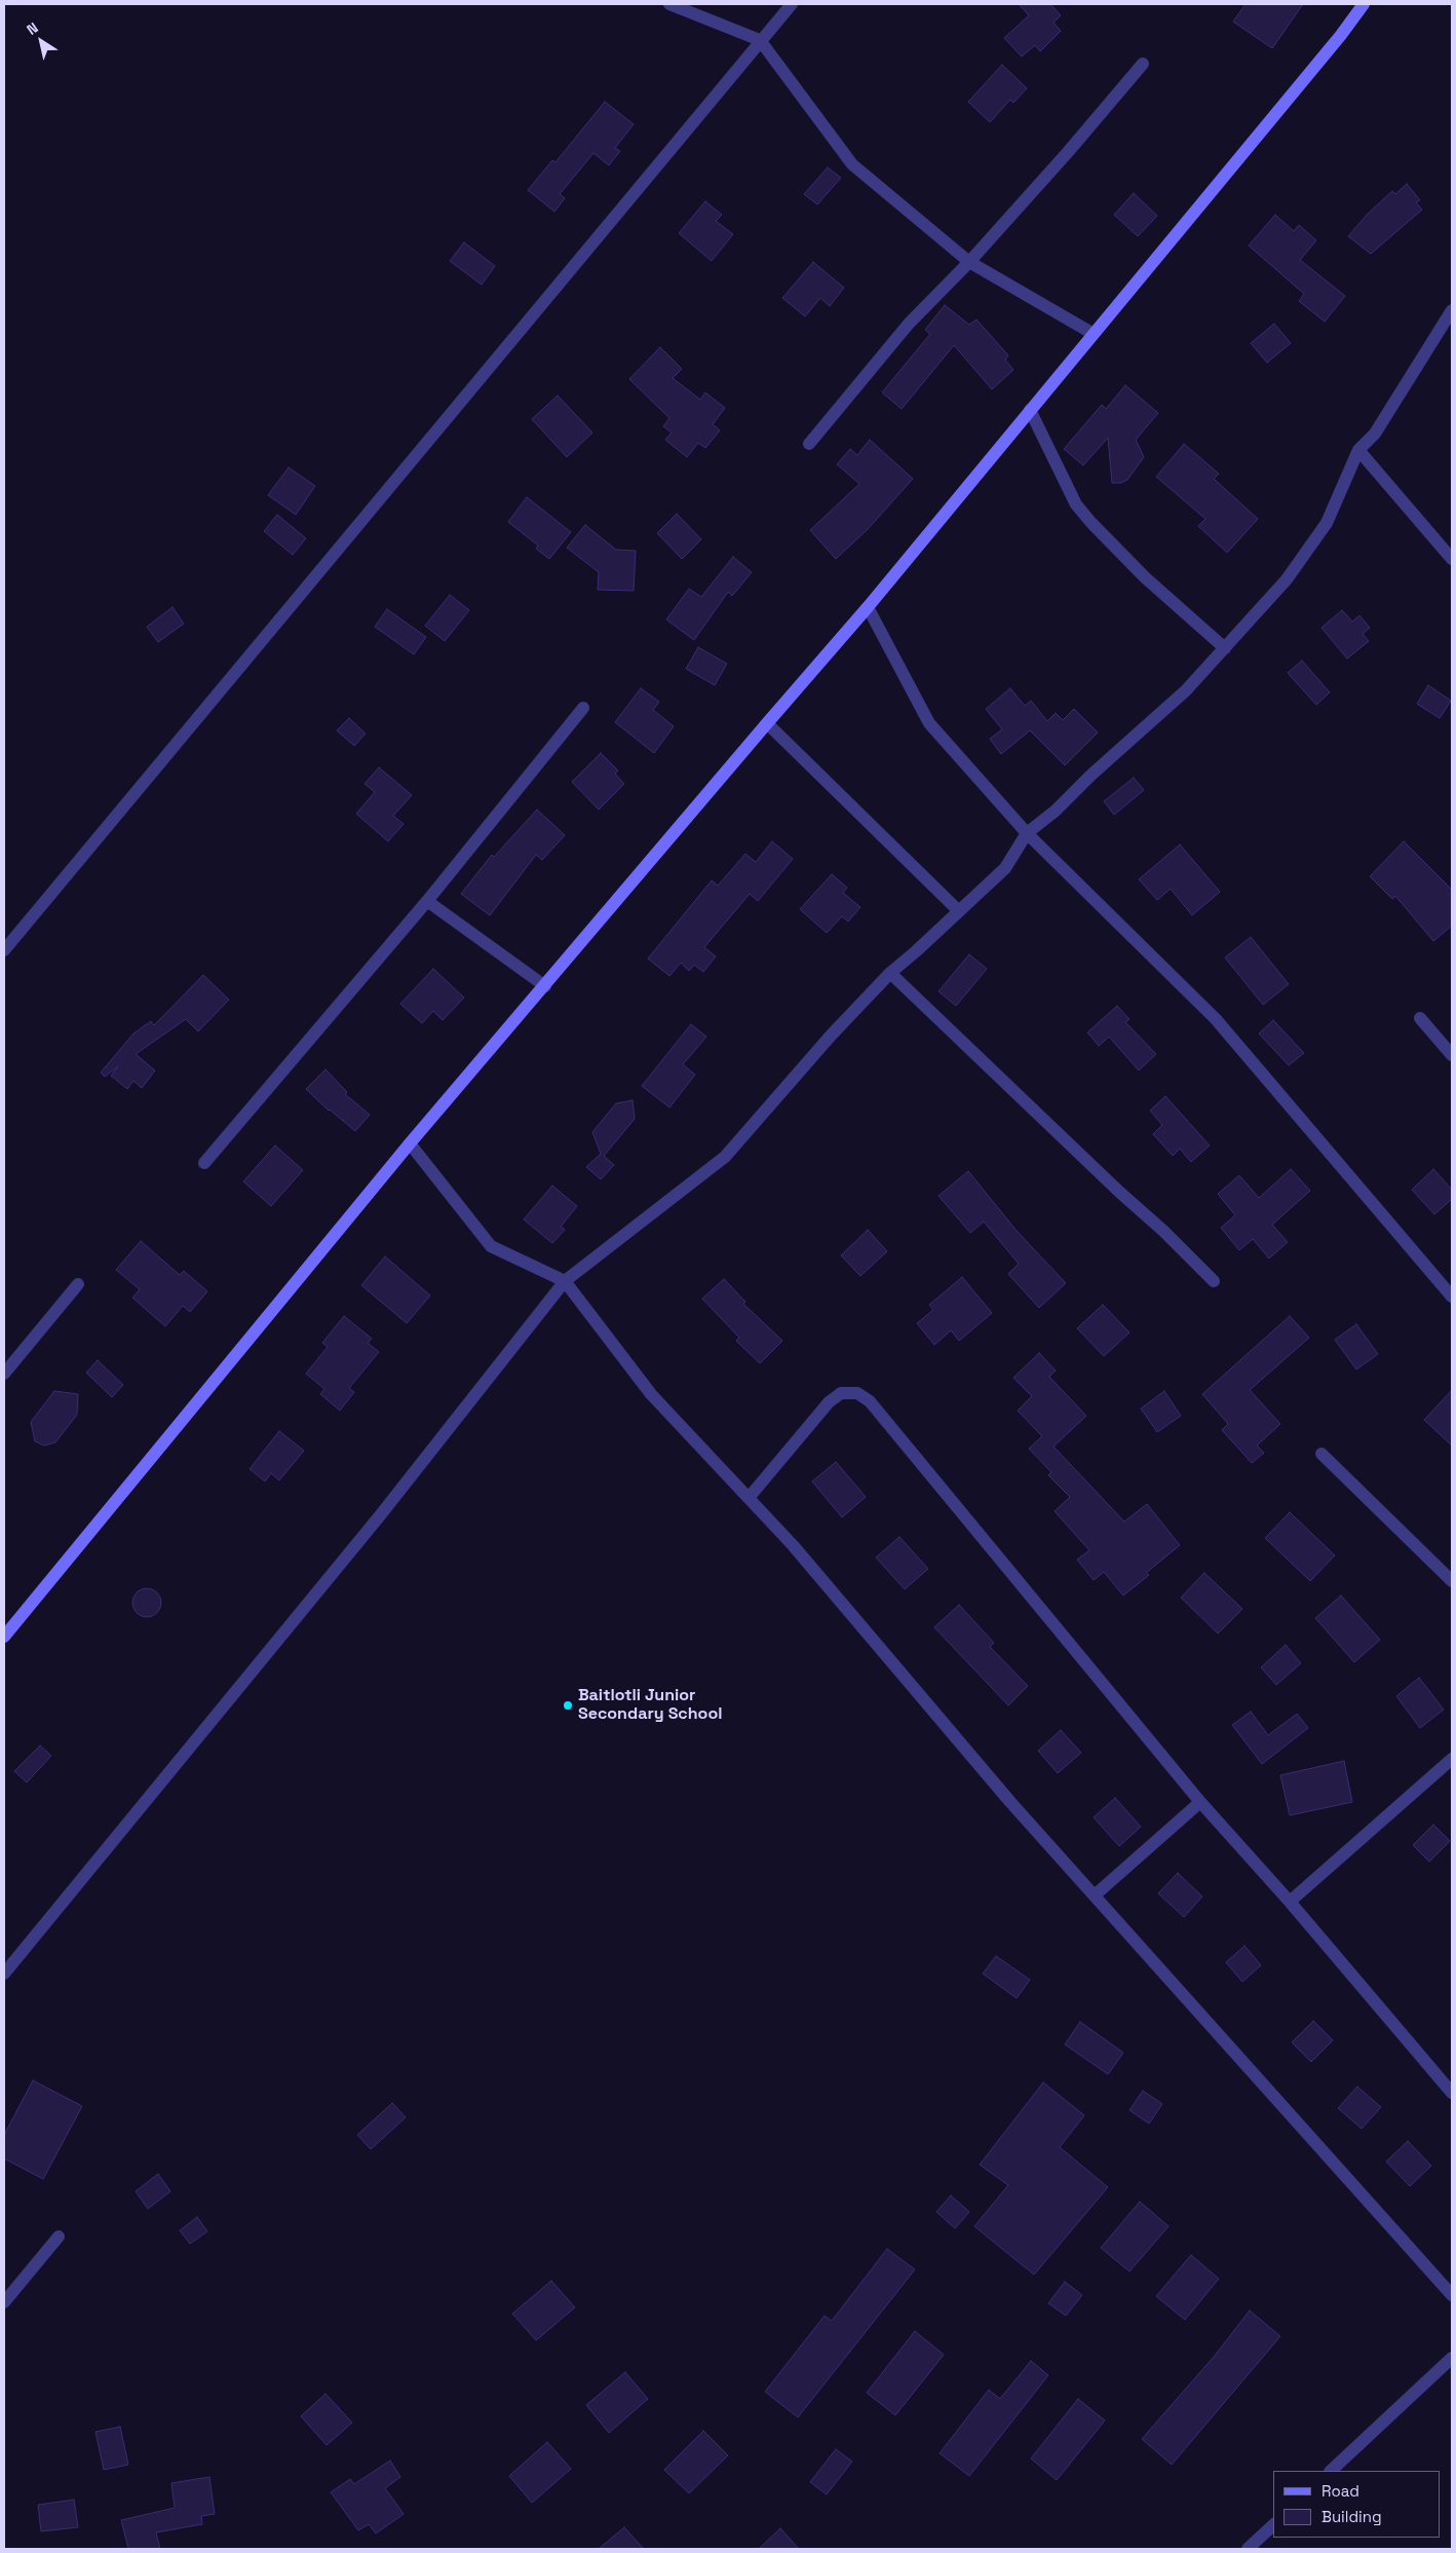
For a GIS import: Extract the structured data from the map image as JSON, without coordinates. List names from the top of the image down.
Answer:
{
  "places": ["Baitlotli Junior Secondary School"],
  "legend": ["Road", "Building"],
  "north": "top left"
}
